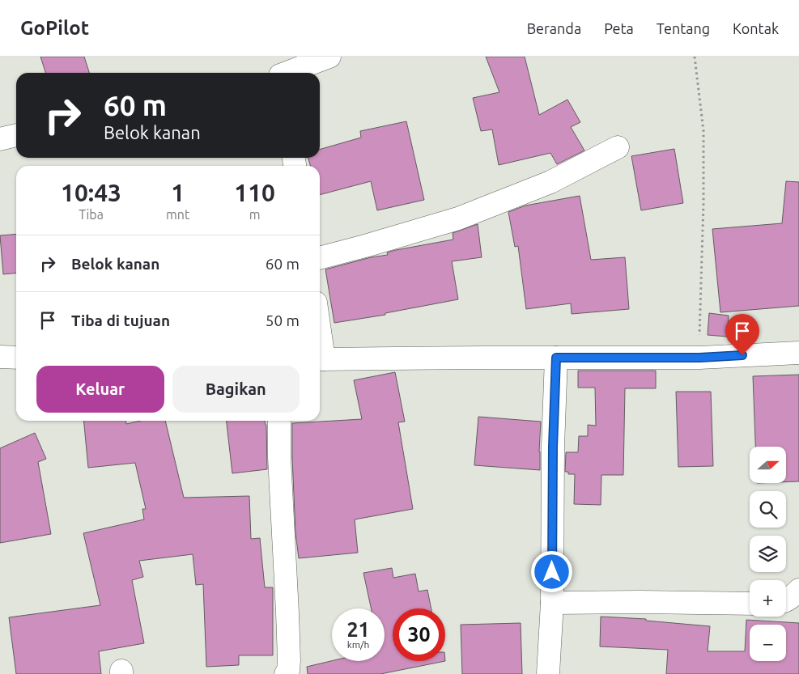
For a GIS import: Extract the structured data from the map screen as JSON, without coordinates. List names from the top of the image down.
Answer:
{
  "north": "right",
  "page": {
    "header": "GoPilot",
    "nav": [
      "Beranda",
      "Peta",
      "Tentang",
      "Kontak"
    ],
    "turn": ["60 m", "Belok kanan"],
    "eta": [
      "10:43",
      "Tiba",
      "1",
      "mnt",
      "110",
      "m"
    ],
    "list": [
      {
        "name": "Belok kanan",
        "value": "60 m"
      },
      {
        "name": "Tiba di tujuan",
        "value": "50 m"
      }
    ],
    "buttons": ["Keluar", "Bagikan"],
    "map_buttons": ["+", "−"],
    "speed": "21 km/h",
    "limit": "30"
  }
}
